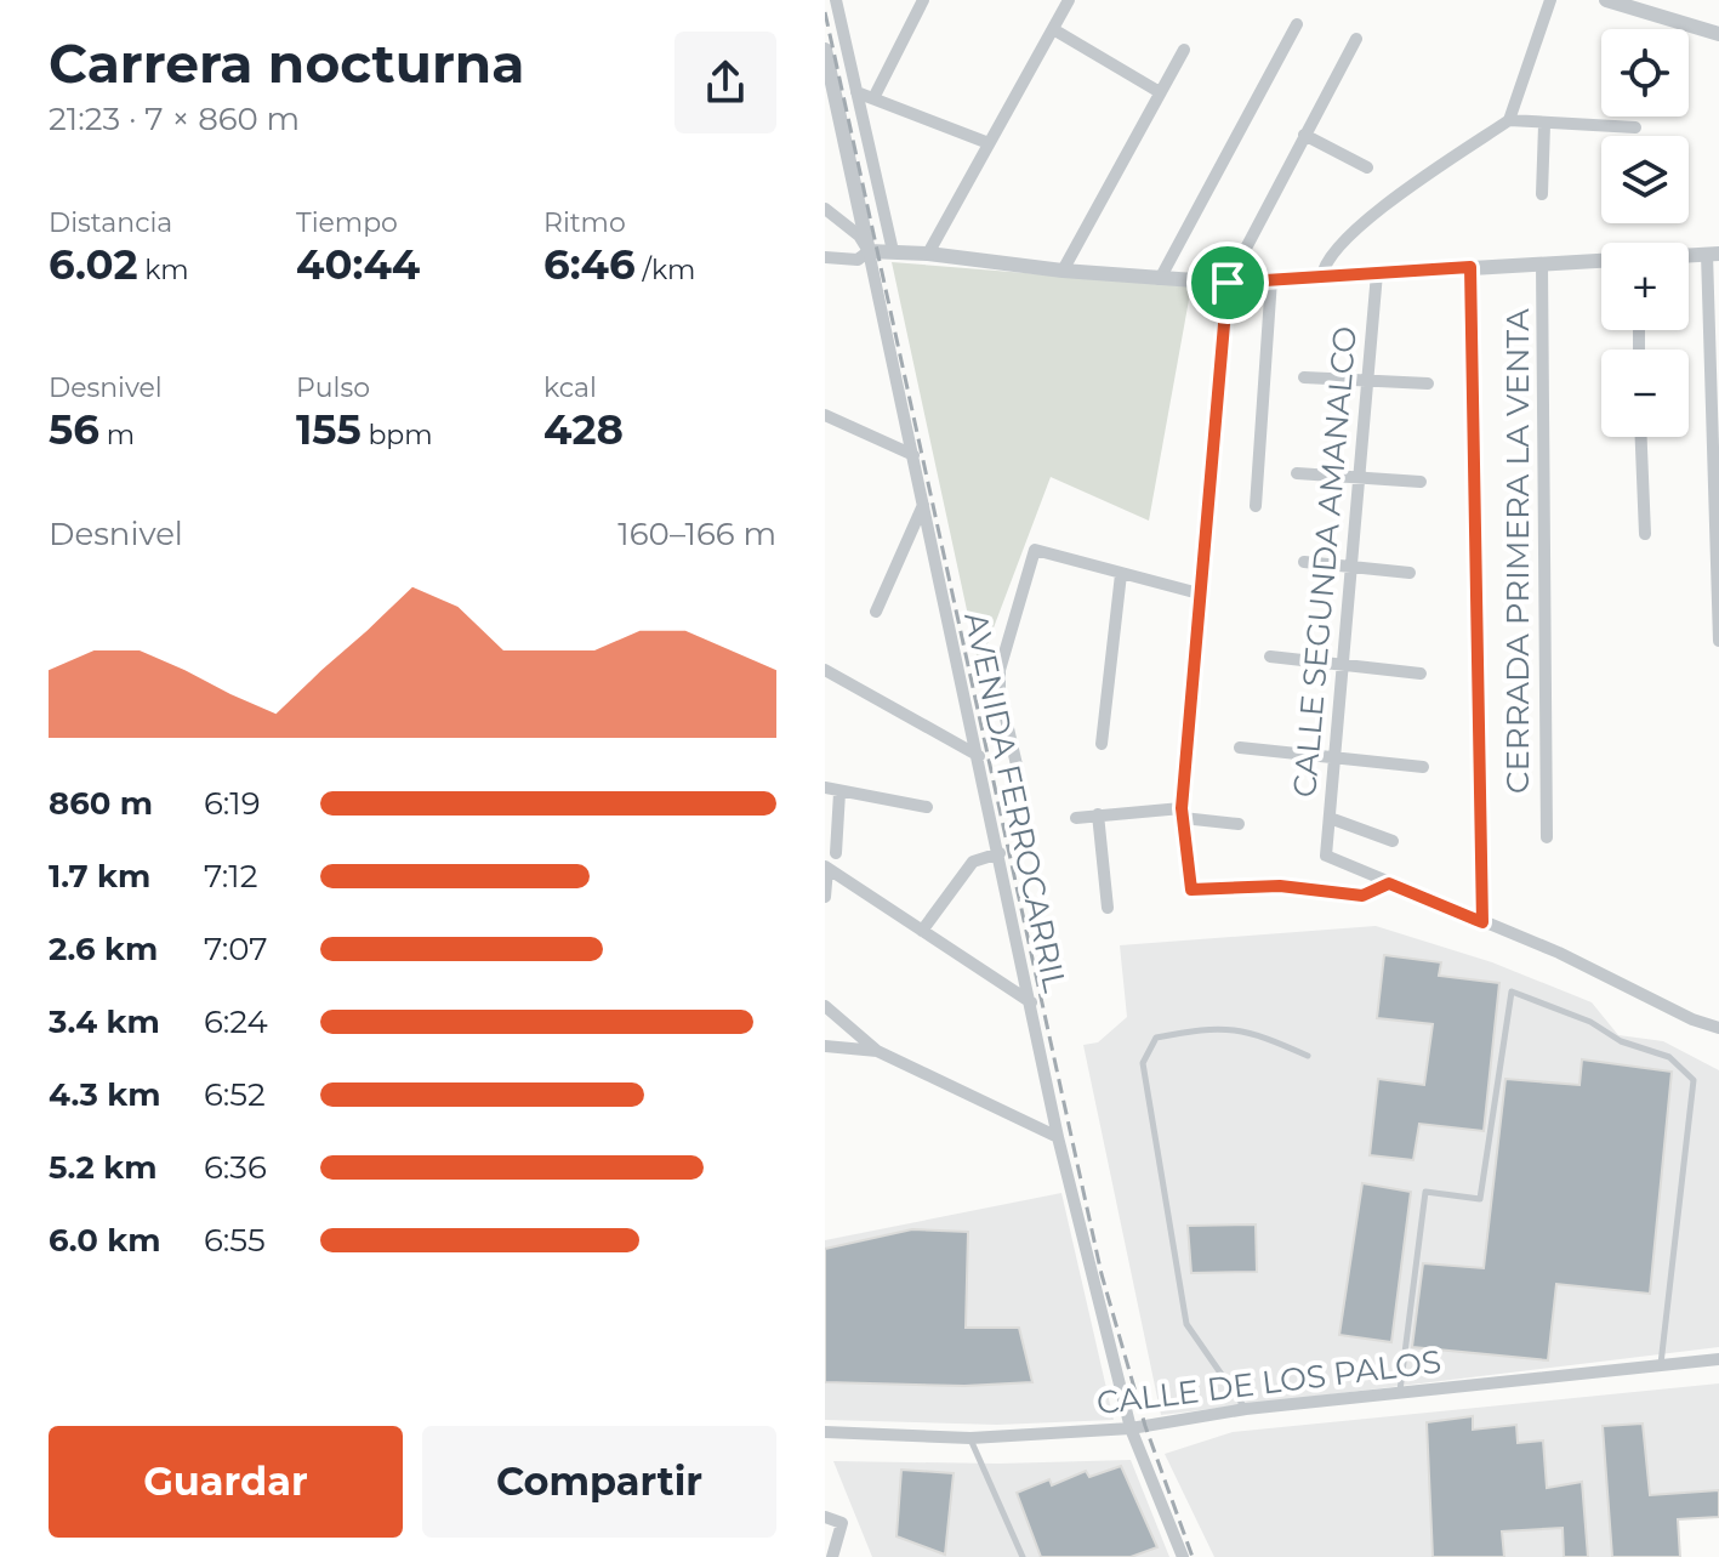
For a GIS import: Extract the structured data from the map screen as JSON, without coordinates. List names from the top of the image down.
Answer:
{
  "streets": {
    "street": [
      "CERRADA PRIMERA LA VENTA",
      "CALLE SEGUNDA AMANALCO",
      "AVENIDA FERROCARRIL",
      "CALLE DE LOS PALOS"
    ]
  },
  "crossings": [
    ["AVENIDA FERROCARRIL", "CALLE DE LOS PALOS"]
  ],
  "page": {
    "heading": ["Carrera nocturna", "21:23 · 7 × 860 m"],
    "map_buttons": ["+", "−"],
    "stats": [
      ["Distancia", "6.02 km"],
      ["Tiempo", "40:44"],
      ["Ritmo", "6:46 /km"],
      ["Desnivel", "56 m"],
      ["Pulso", "155 bpm"],
      ["kcal", "428"]
    ],
    "chart": ["Desnivel", "160–166 m"],
    "list": [
      {
        "name": "860 m",
        "note": "6:19"
      },
      {
        "name": "1.7 km",
        "note": "7:12"
      },
      {
        "name": "2.6 km",
        "note": "7:07"
      },
      {
        "name": "3.4 km",
        "note": "6:24"
      },
      {
        "name": "4.3 km",
        "note": "6:52"
      },
      {
        "name": "5.2 km",
        "note": "6:36"
      },
      {
        "name": "6.0 km",
        "note": "6:55"
      }
    ],
    "buttons": ["Guardar", "Compartir"]
  }
}
